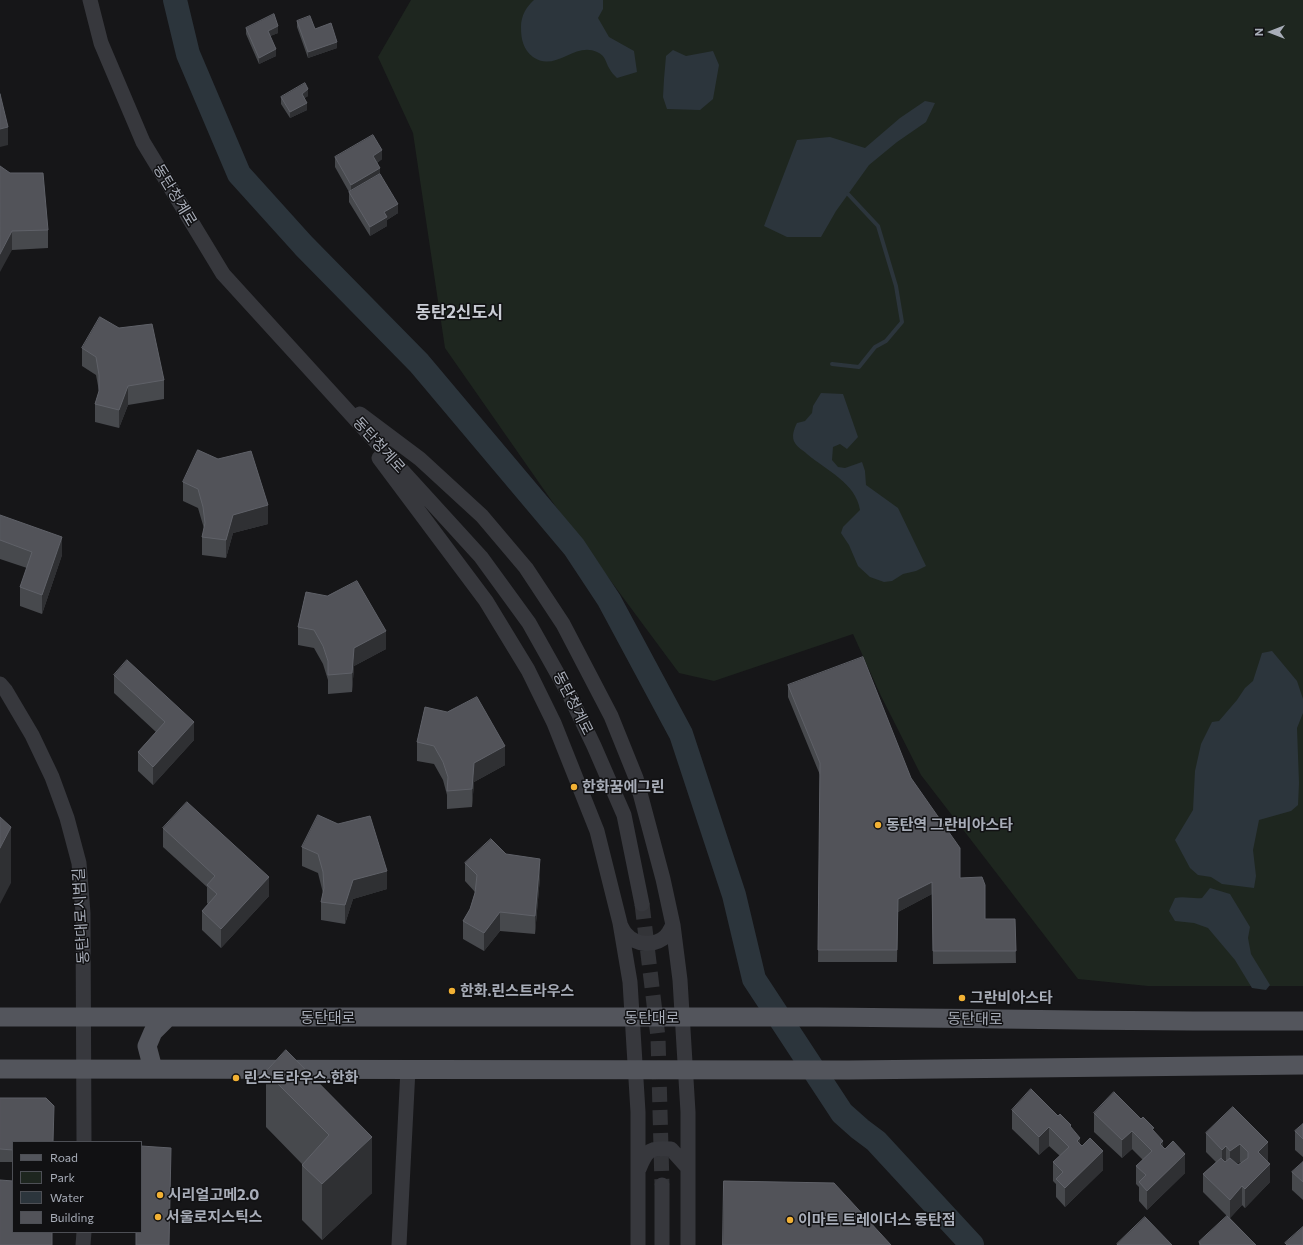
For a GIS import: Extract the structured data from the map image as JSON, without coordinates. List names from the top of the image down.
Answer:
{
  "streets": {
    "main road": ["동탄대로"],
    "street": ["동탄청계로", "동탄대로시범길"]
  },
  "crossings": [
    ["동탄대로시범길", "동탄대로"]
  ],
  "districts": ["동탄2신도시"],
  "places": [
    "한화꿈에그린",
    "동탄역 그란비아스타",
    "한화.린스트라우스",
    "그란비아스타",
    "린스트라우스.한화",
    "시리얼고메2.0",
    "서울로지스틱스",
    "이마트 트레이더스 동탄점"
  ],
  "legend": [
    "Road",
    "Park",
    "Water",
    "Building"
  ],
  "north": "left"
}
